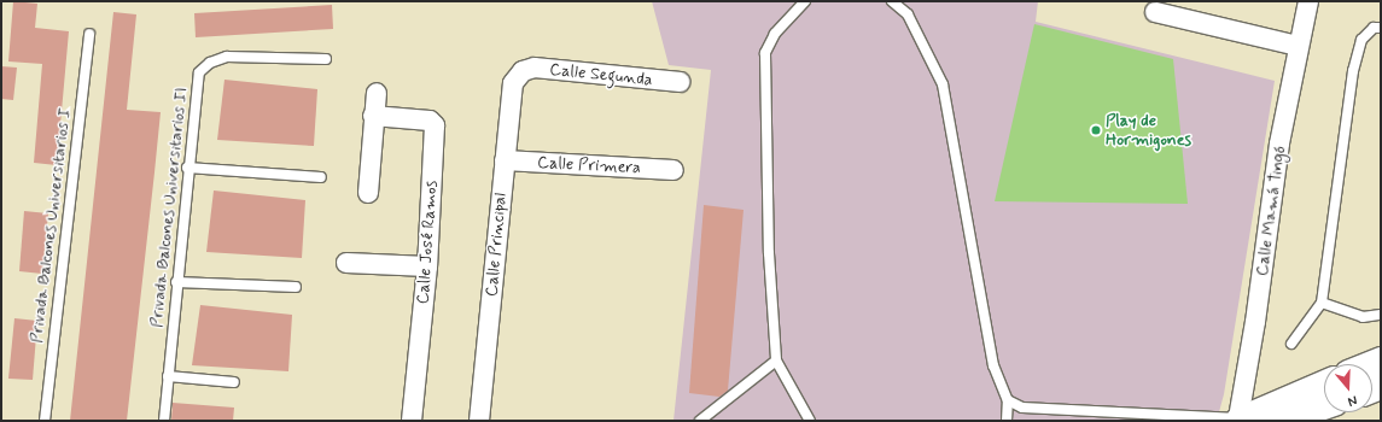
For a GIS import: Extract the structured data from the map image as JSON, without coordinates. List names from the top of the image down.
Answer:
{
  "streets": {
    "street": [
      "Calle Segunda",
      "Calle Primera",
      "Calle Mamá Tingó",
      "Calle José Ramos",
      "Calle Principal"
    ],
    "lane": ["Privada Balcones Universitarios II", "Privada Balcones Universitarios I"]
  },
  "crossings": [
    ["Calle Segunda", "Calle Principal"],
    ["Calle Primera", "Calle Principal"]
  ],
  "places": ["Play de Hormigones"],
  "north": "bottom"
}
